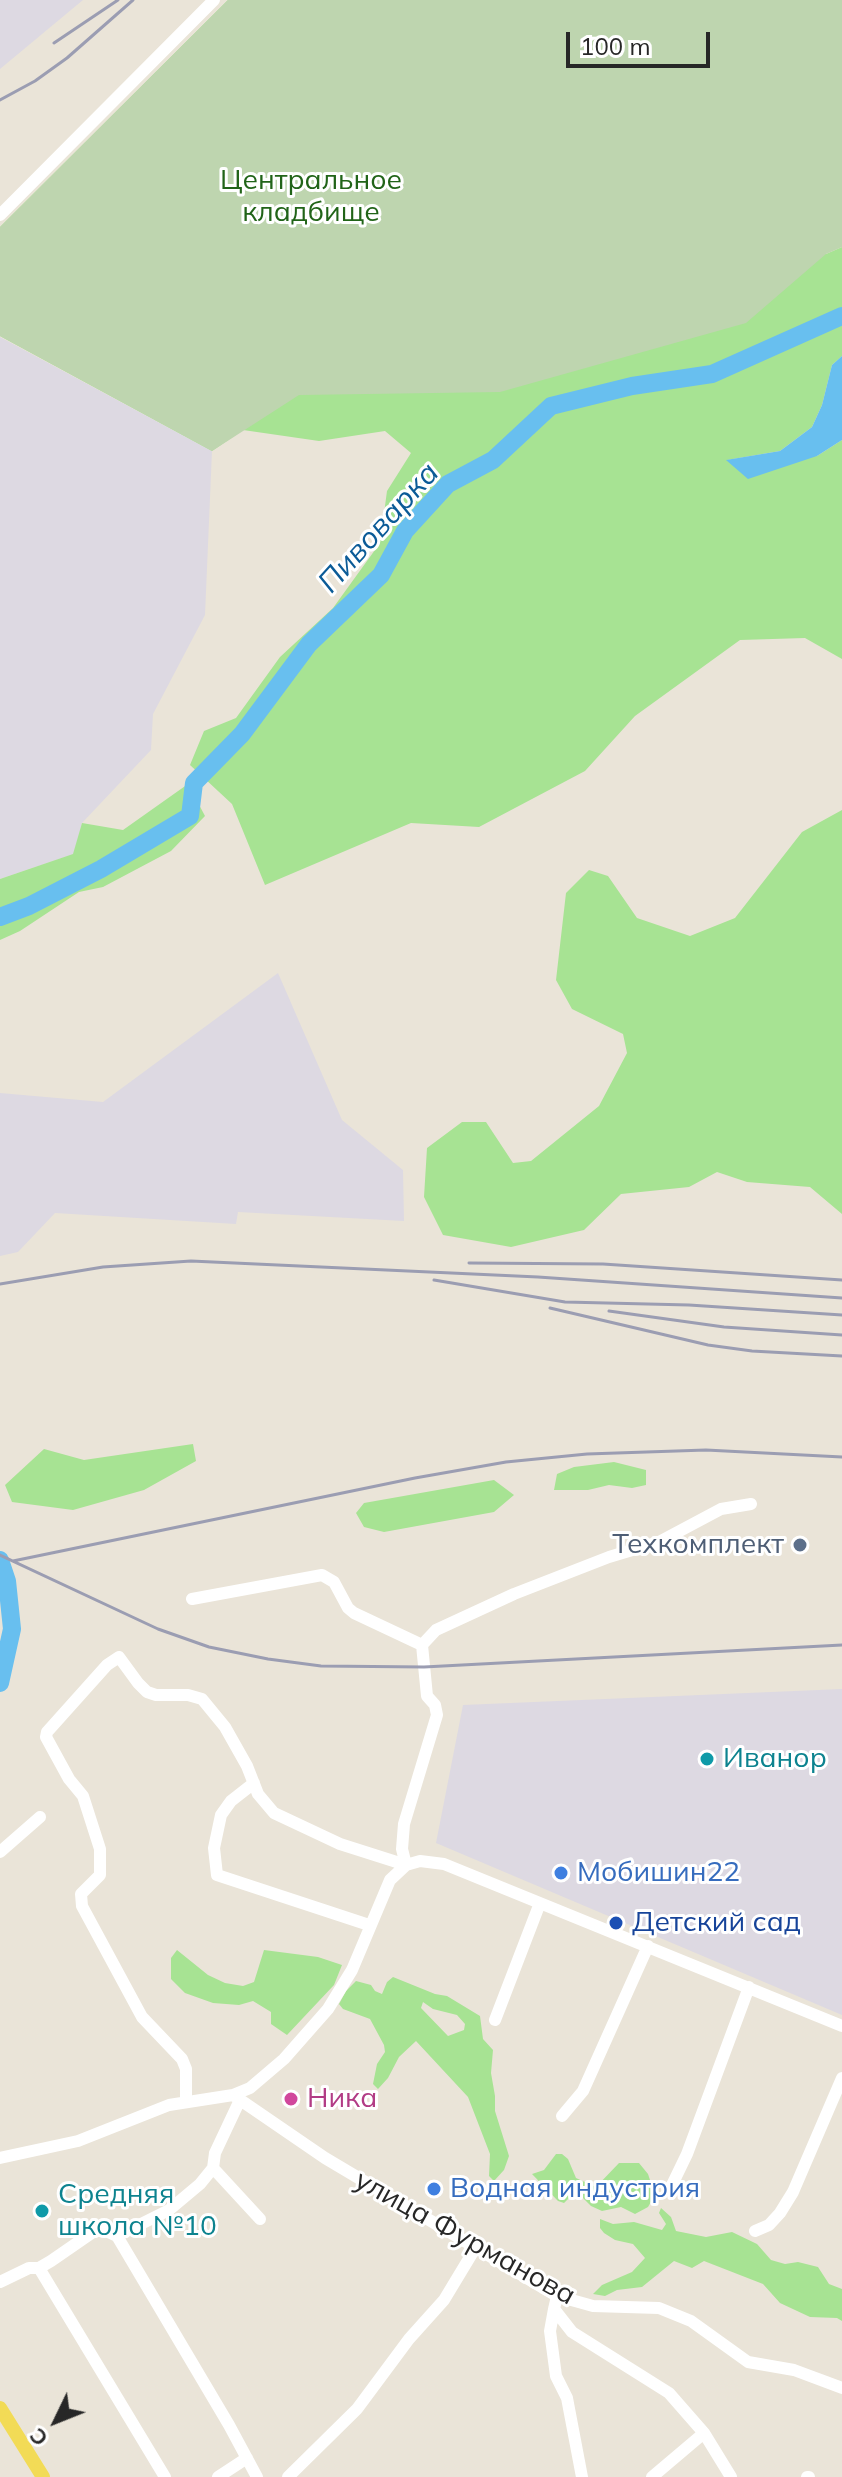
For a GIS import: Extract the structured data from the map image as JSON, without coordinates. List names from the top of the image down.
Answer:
{
  "streets": {
    "street": ["улица Фурманова"]
  },
  "water": ["Пивоварка"],
  "parks": ["Центральное кладбище"],
  "places": [
    "Техкомплект",
    "Иванор",
    "Мобишин22",
    "Детский сад",
    "Ника",
    "Водная индустрия",
    "Средняя школа №10"
  ],
  "scale_bar": "100 m",
  "north": "bottom left"
}
